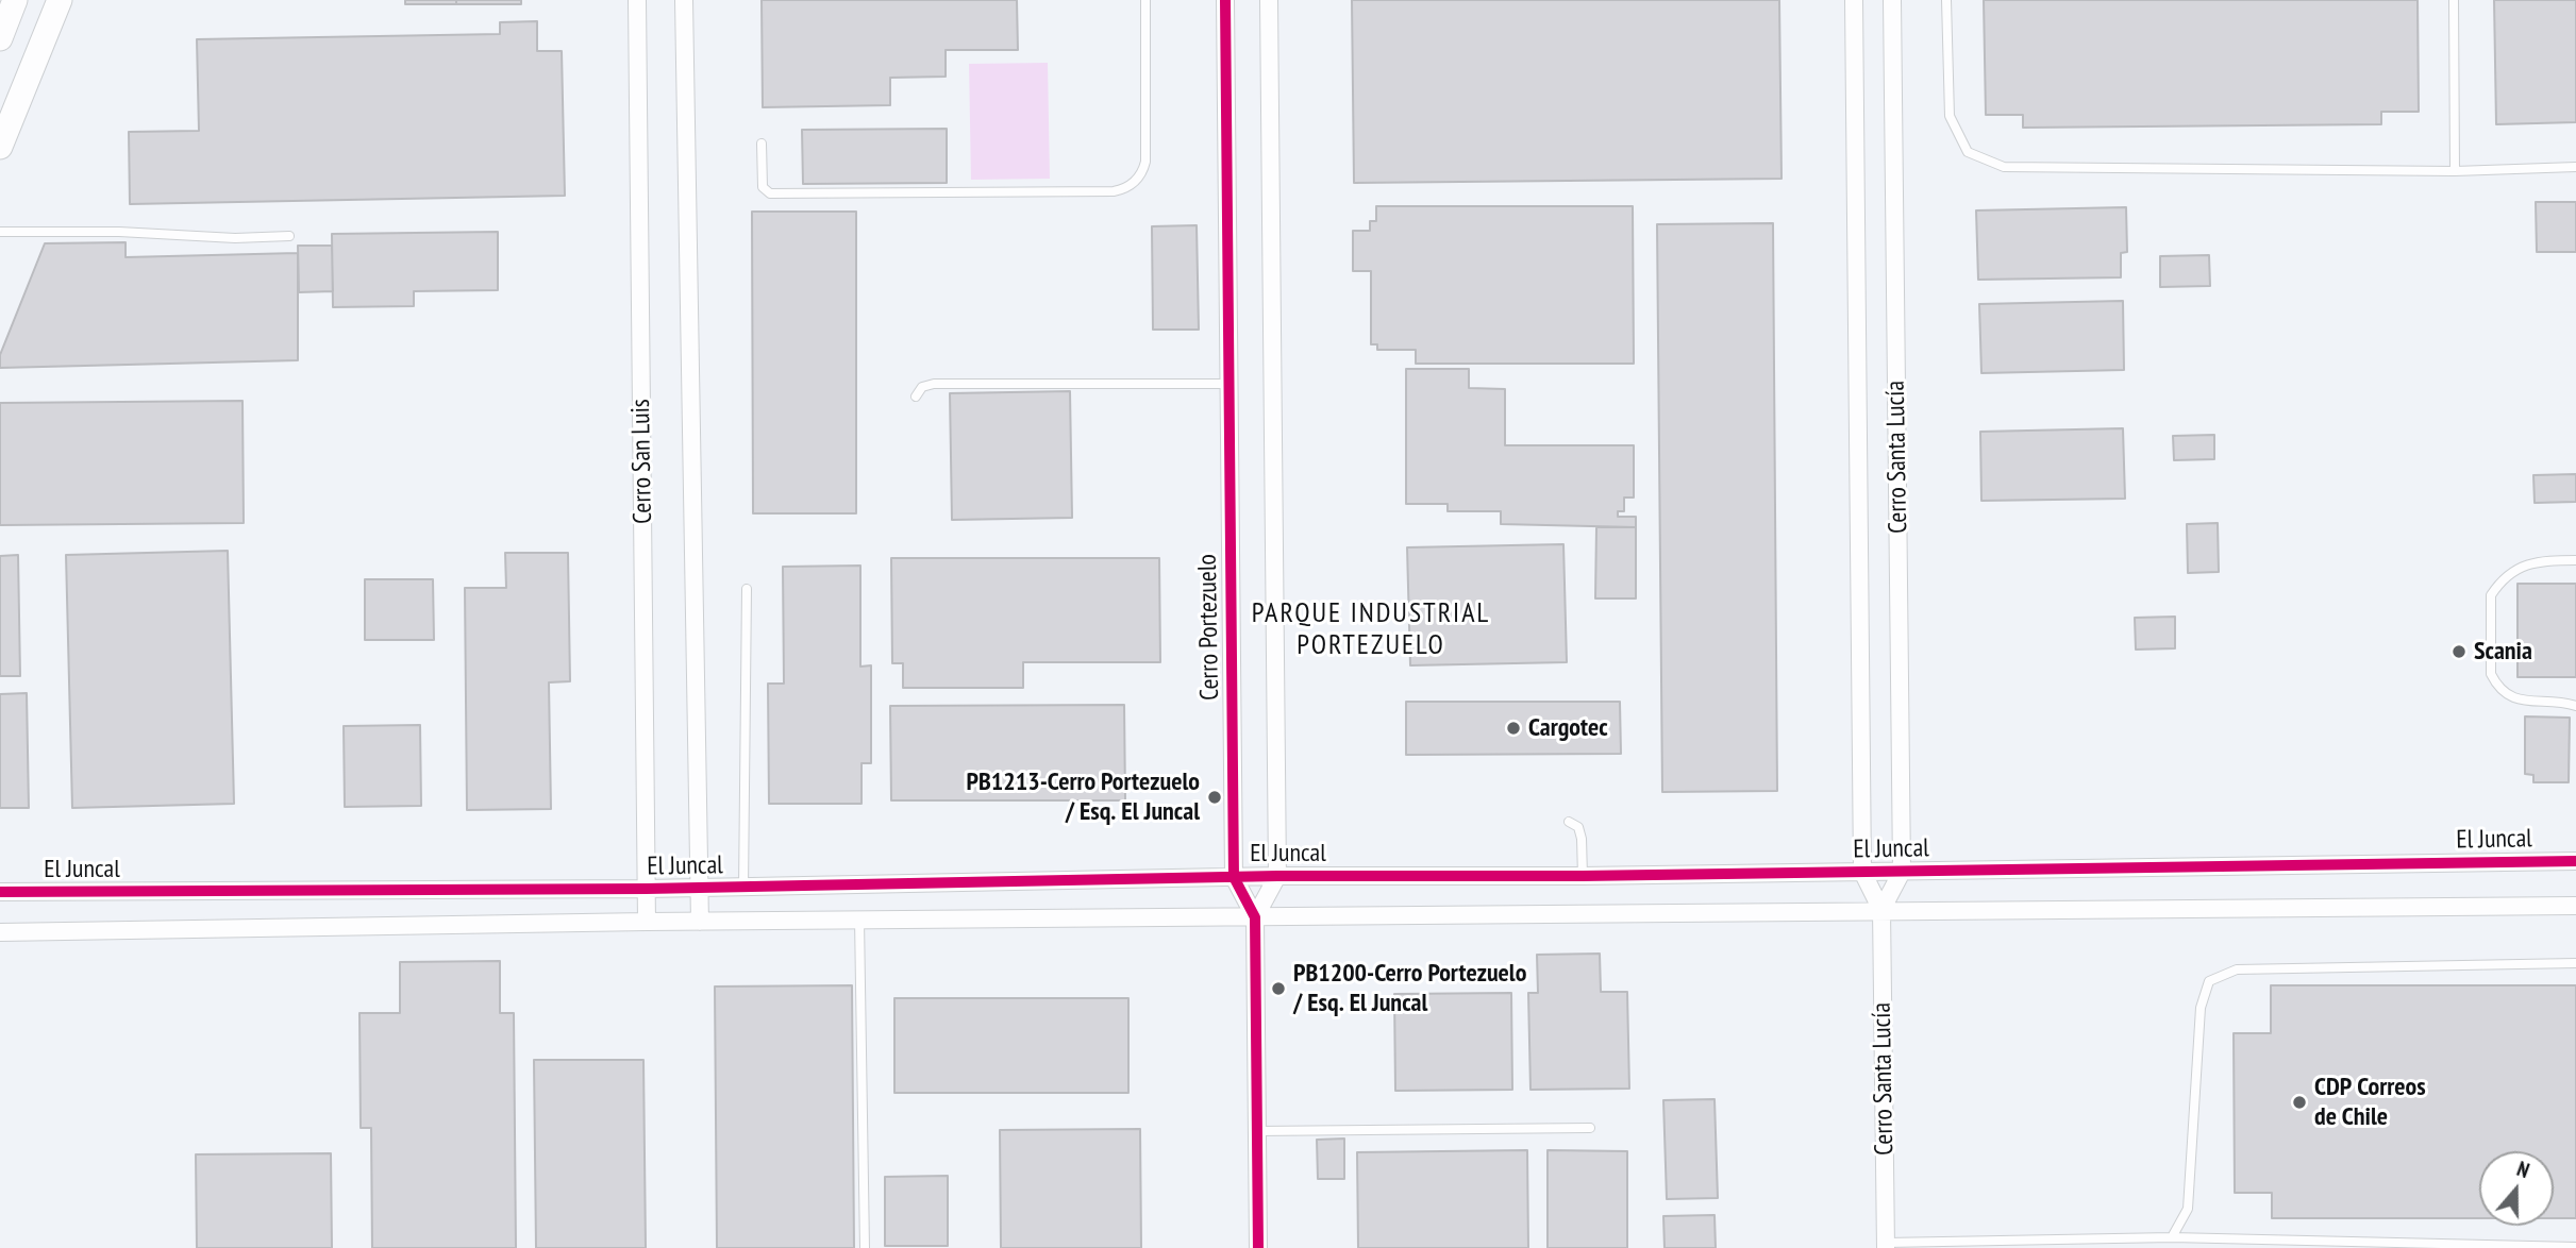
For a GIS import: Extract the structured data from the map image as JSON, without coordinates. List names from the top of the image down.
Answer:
{
  "streets": {
    "street": [
      "Cerro Santa Lucía",
      "Cerro San Luis",
      "Cerro Portezuelo",
      "El Juncal"
    ]
  },
  "crossings": [
    ["Cerro Santa Lucía", "El Juncal"],
    ["Cerro San Luis", "El Juncal"],
    ["Cerro Portezuelo", "El Juncal"]
  ],
  "districts": ["PARQUE INDUSTRIAL PORTEZUELO"],
  "places": [
    "Scania",
    "Cargotec",
    "PB1213-Cerro Portezuelo / Esq. El Juncal",
    "PB1200-Cerro Portezuelo / Esq. El Juncal",
    "CDP Correos de Chile"
  ],
  "north": "top"
}
